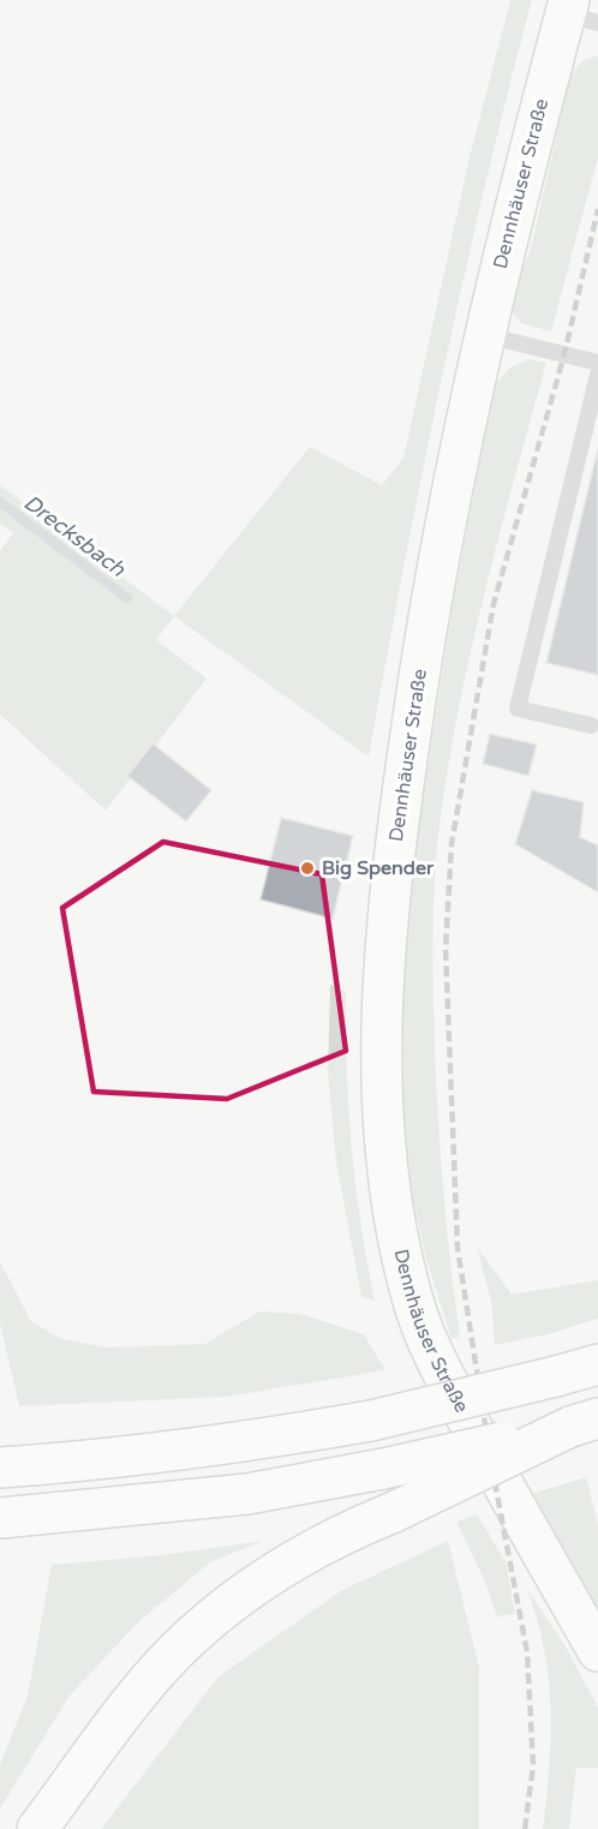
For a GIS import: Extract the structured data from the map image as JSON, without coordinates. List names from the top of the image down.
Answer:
{
  "streets": {
    "main road": ["Dennhäuser Straße"]
  },
  "water": ["Drecksbach"],
  "places": ["Big Spender"]
}
